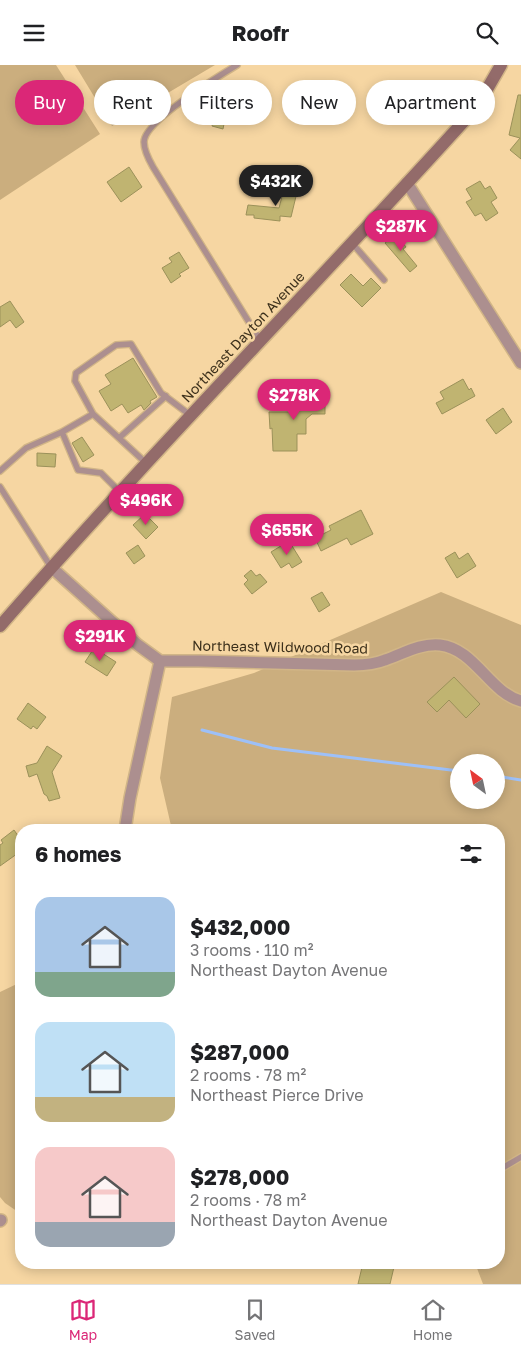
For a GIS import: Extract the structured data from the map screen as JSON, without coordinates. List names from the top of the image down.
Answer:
{
  "streets": {
    "street": ["Northeast Dayton Avenue", "Northeast Wildwood Road"]
  },
  "north": "top left",
  "page": {
    "header": "Roofr",
    "chip": [
      "Buy",
      "Rent",
      "Filters",
      "New",
      "Apartment"
    ],
    "price": [
      "$432K",
      "$287K",
      "$278K",
      "$496K",
      "$655K",
      "$291K"
    ],
    "heading": "6 homes",
    "list": [
      {
        "name": "$432,000",
        "note": "3 rooms · 110 m² · Northeast Dayton Avenue"
      },
      {
        "name": "$287,000",
        "note": "2 rooms · 78 m² · Northeast Pierce Drive"
      },
      {
        "name": "$278,000",
        "note": "2 rooms · 78 m² · Northeast Dayton Avenue"
      }
    ],
    "tabs": ["Map", "Saved", "Home"]
  }
}
